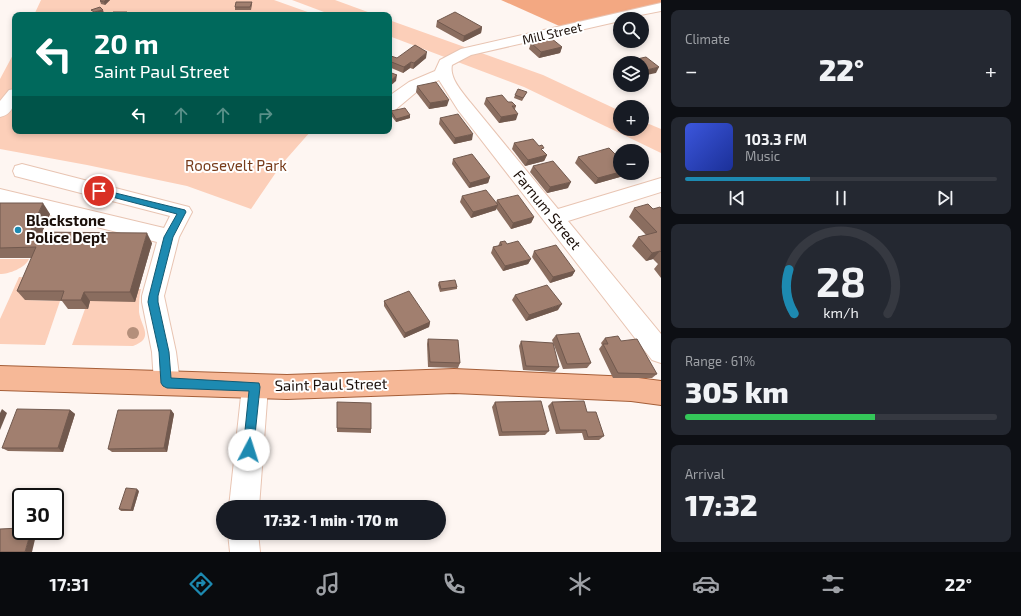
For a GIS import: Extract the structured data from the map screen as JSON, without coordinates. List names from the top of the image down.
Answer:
{
  "streets": {
    "main road": ["Saint Paul Street"],
    "street": ["Mill Street", "Farnum Street"]
  },
  "crossings": [
    ["Mill Street", "Farnum Street"]
  ],
  "parks": ["Roosevelt Park"],
  "places": ["Blackstone Police Dept"],
  "page": {
    "tile": [
      "Climate",
      ["Range · 61%", "305 km"],
      ["Arrival", "17:32"]
    ],
    "map_buttons": ["+", "−"],
    "turn": ["20 m", "Saint Paul Street"],
    "heat": ["−", "22°", "+"],
    "song": ["103.3 FM", "Music"],
    "limit": "30",
    "trip": "17:32 · 1 min · 170 m",
    "tabs": ["17:31", "22°"],
    "gauge": ["28", "km/h"]
  }
}
